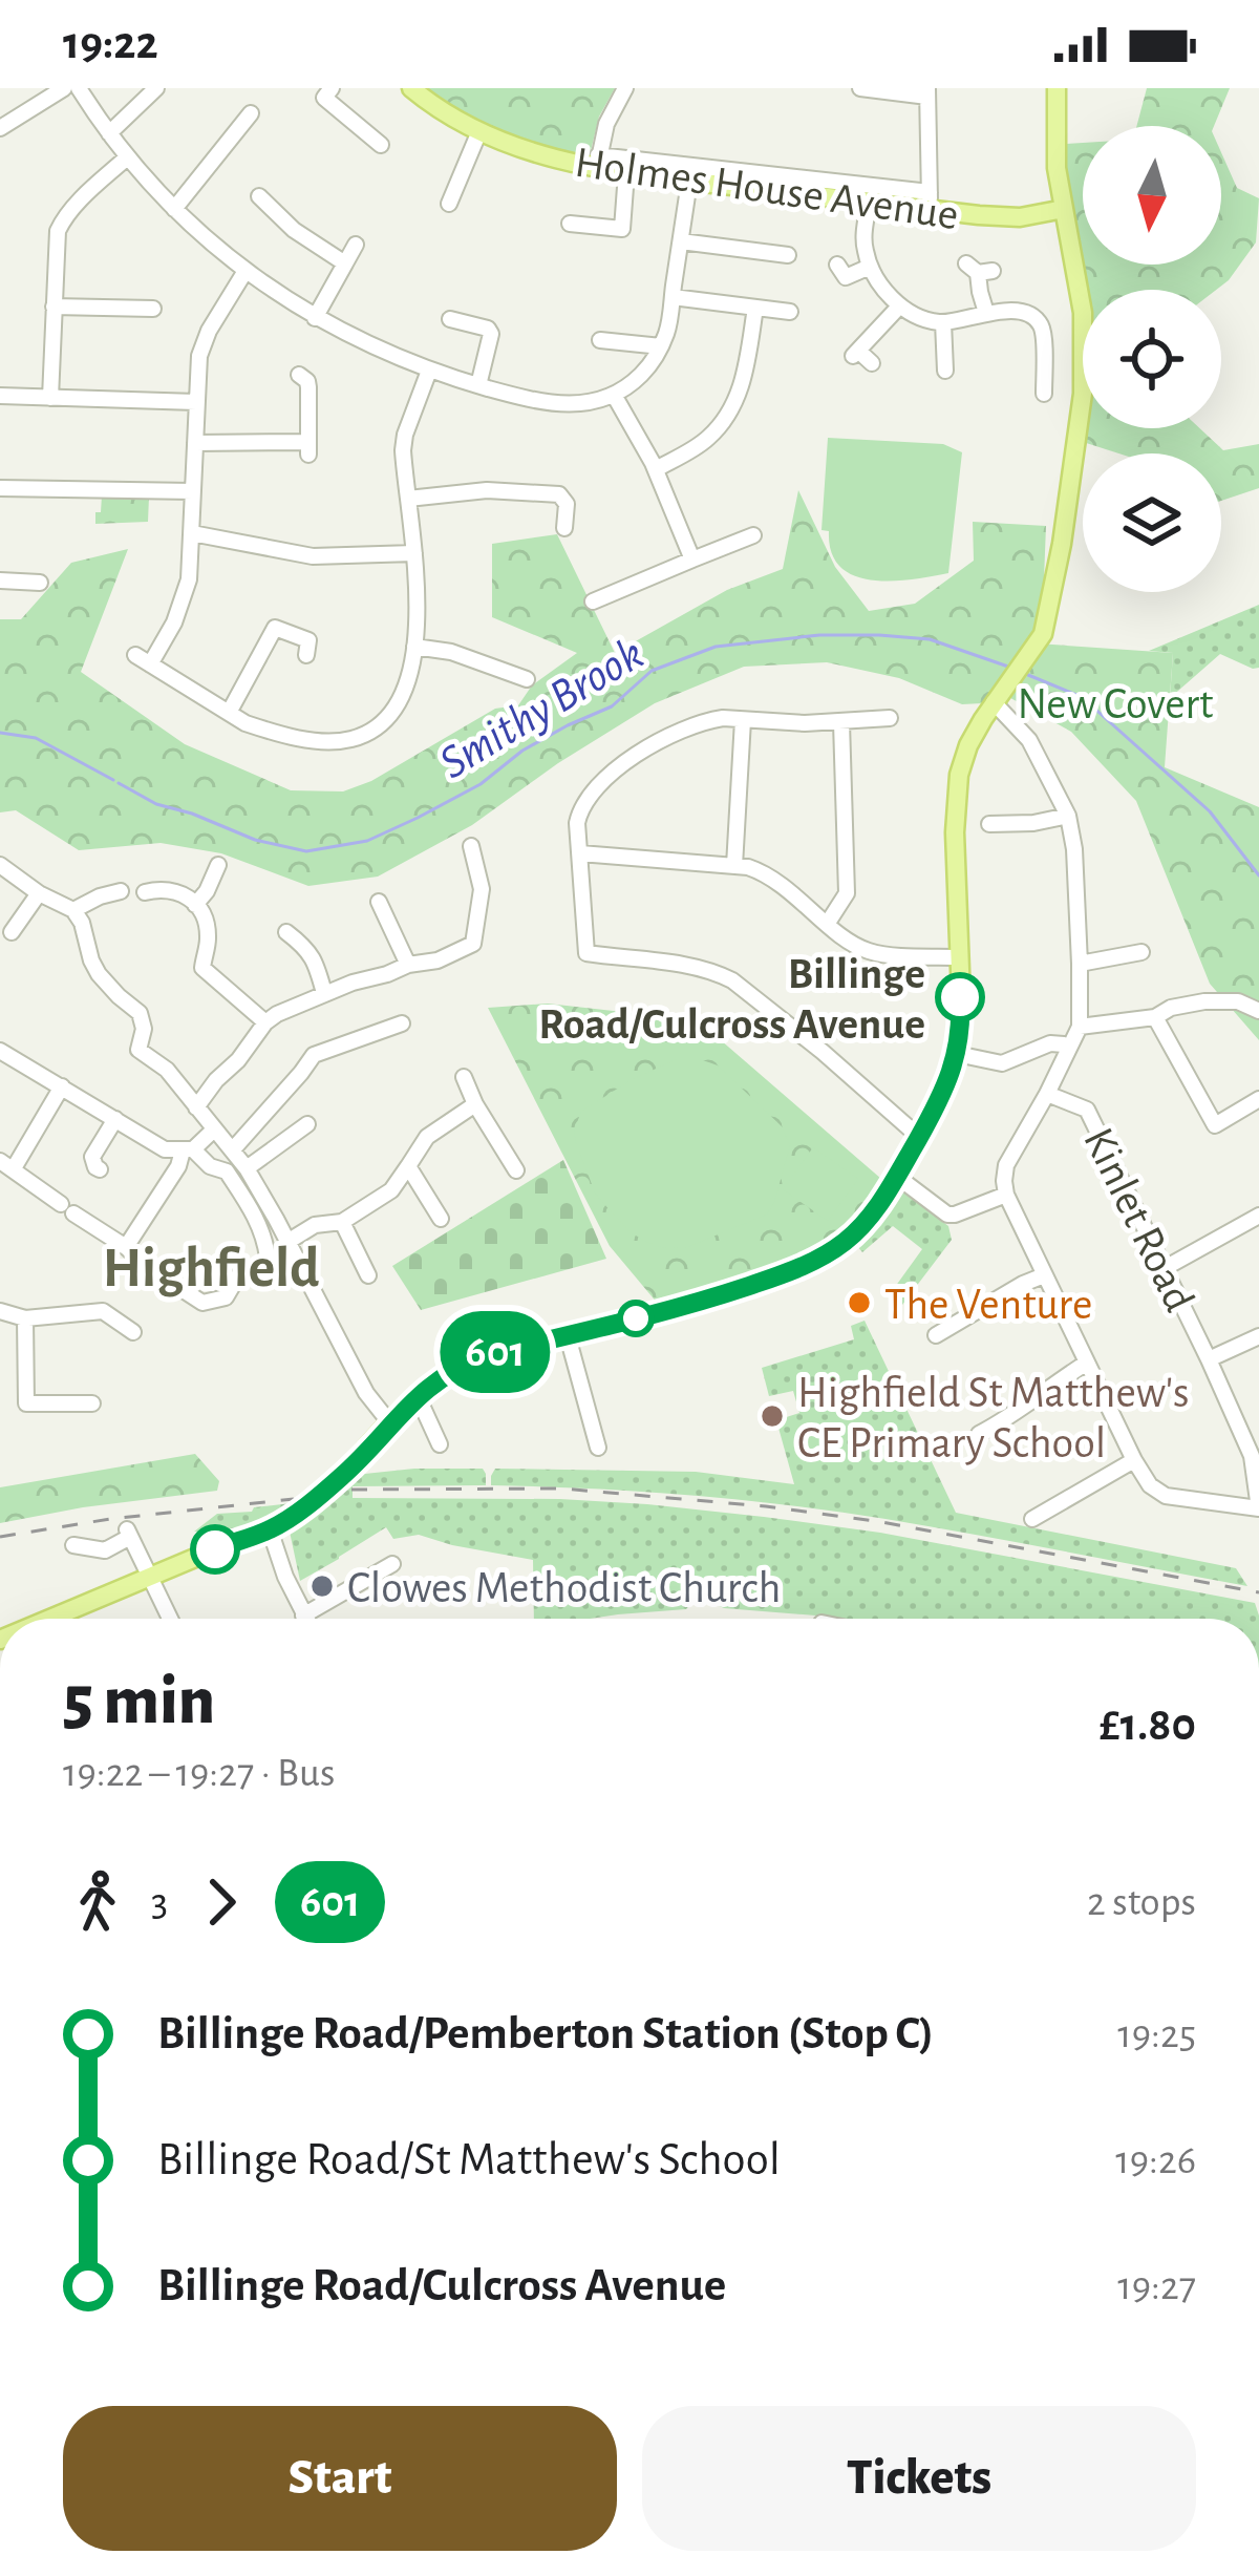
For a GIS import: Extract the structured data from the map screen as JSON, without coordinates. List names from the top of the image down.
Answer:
{
  "streets": {
    "main road": ["Holmes House Avenue"],
    "street": ["Kinlet Road"]
  },
  "districts": ["Highfield"],
  "water": ["Smithy Brook"],
  "parks": ["New Covert"],
  "places": [
    "Billinge Road/Culcross Avenue",
    "The Venture",
    "Highfield St Matthew's CE Primary School",
    "Clowes Methodist Church"
  ],
  "lines": ["bus line 601"],
  "north": "bottom",
  "page": {
    "status": "19:22",
    "on_map": "601",
    "heading": ["5 min", "19:22 – 19:27 · Bus", "£1.80"],
    "legs": ["3", "601", "2 stops"],
    "list": [
      {
        "name": "Billinge Road/Pemberton Station (Stop C)",
        "value": "19:25"
      },
      {
        "name": "Billinge Road/St Matthew's School",
        "value": "19:26"
      },
      {
        "name": "Billinge Road/Culcross Avenue",
        "value": "19:27"
      }
    ],
    "buttons": ["Start", "Tickets"]
  }
}
